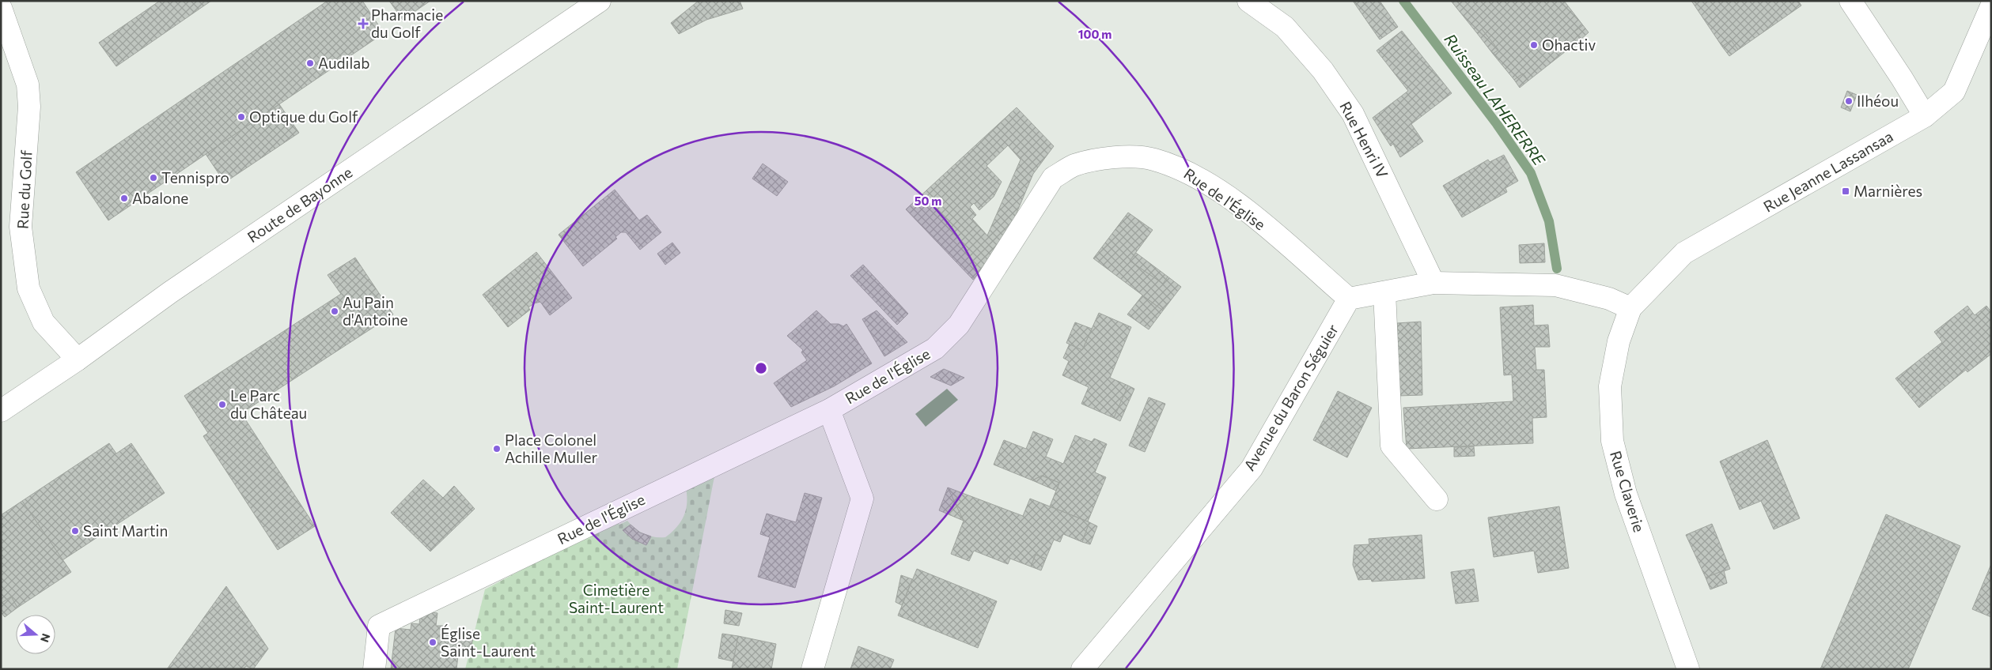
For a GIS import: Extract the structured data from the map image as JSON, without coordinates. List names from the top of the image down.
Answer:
{
  "streets": {
    "street": [
      "Rue Henri IV",
      "Rue Jeanne Lassansaa",
      "Rue du Golf",
      "Rue de l'Église",
      "Route de Bayonne",
      "Avenue du Baron Séguier",
      "Rue Claverie"
    ]
  },
  "crossings": [
    ["Rue Jeanne Lassansaa", "Rue Claverie"],
    ["Rue du Golf", "Route de Bayonne"],
    ["Rue de l'Église", "Avenue du Baron Séguier"]
  ],
  "water": ["Ruisseau LAHERERRE"],
  "parks": ["Cimetière Saint-Laurent"],
  "places": {
    "health": ["Pharmacie du Golf"],
    "other": [
      "Ohactiv",
      "Audilab",
      "Ilhéou",
      "Optique du Golf",
      "Tennispro",
      "Abalone",
      "Au Pain d'Antoine",
      "Le Parc du Château",
      "Place Colonel Achille Muller",
      "Saint Martin",
      "Église Saint-Laurent"
    ],
    "transit": ["Marnières"]
  },
  "north": "right",
  "rings": ["100 m", "50 m"]
}
